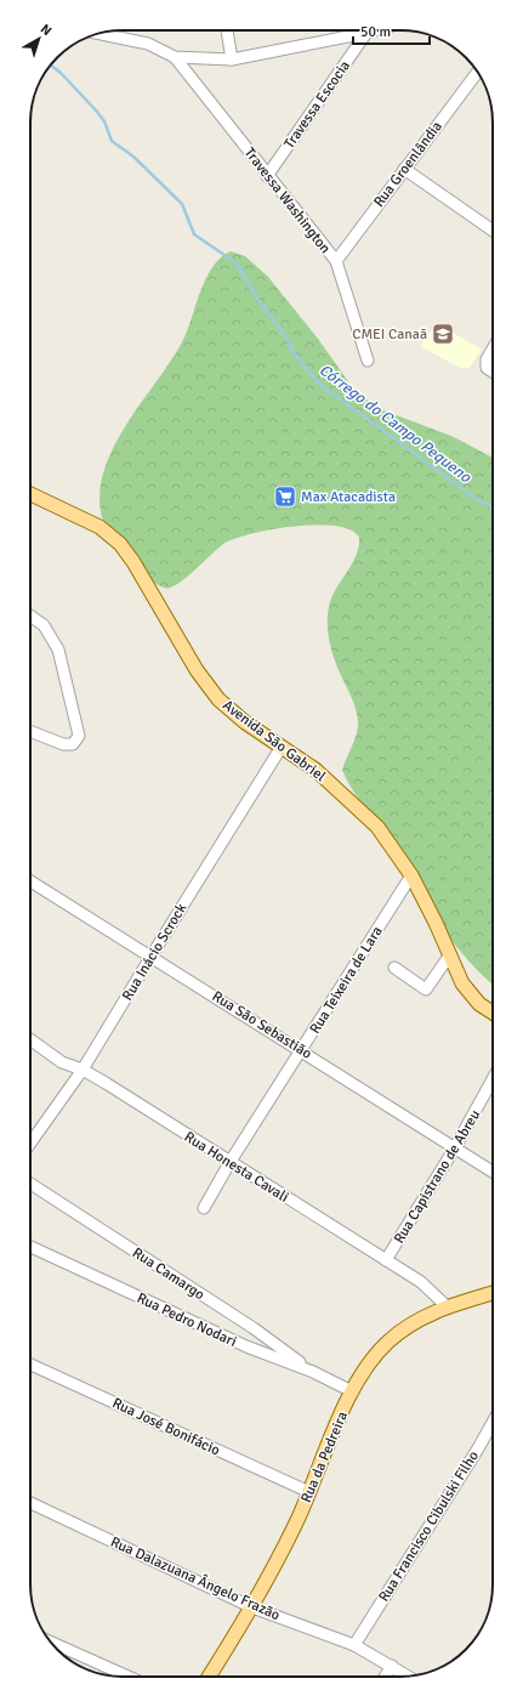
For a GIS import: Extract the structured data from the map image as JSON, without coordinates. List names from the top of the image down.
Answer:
{
  "streets": {
    "main road": ["Avenida São Gabriel", "Rua da Pedreira"],
    "street": [
      "Travessa Escocia",
      "Rua Groenlândia",
      "Travessa Washington",
      "Rua Inácio Scrock",
      "Rua Teixeira de Lara",
      "Rua São Sebastião",
      "Rua Honesta Cavali",
      "Rua Capistrano de Abreu",
      "Rua Camargo",
      "Rua Pedro Nodari",
      "Rua José Bonifácio",
      "Rua Francisco Cibulski Filho",
      "Rua Dalazuana Ângelo Frazão"
    ]
  },
  "crossings": [
    ["Travessa Escocia", "Travessa Washington"],
    ["Rua Groenlândia", "Travessa Washington"],
    ["Avenida São Gabriel", "Rua Inácio Scrock"],
    ["Avenida São Gabriel", "Rua Teixeira de Lara"],
    ["Rua Inácio Scrock", "Rua São Sebastião"],
    ["Rua Inácio Scrock", "Rua Honesta Cavali"],
    ["Rua Teixeira de Lara", "Rua São Sebastião"],
    ["Rua Teixeira de Lara", "Rua Honesta Cavali"],
    ["Rua São Sebastião", "Rua Capistrano de Abreu"],
    ["Rua Honesta Cavali", "Rua Capistrano de Abreu"],
    ["Rua Honesta Cavali", "Rua da Pedreira"],
    ["Rua Camargo", "Rua Pedro Nodari"],
    ["Rua Pedro Nodari", "Rua da Pedreira"],
    ["Rua José Bonifácio", "Rua da Pedreira"],
    ["Rua da Pedreira", "Rua Dalazuana Ângelo Frazão"],
    ["Rua Francisco Cibulski Filho", "Rua Dalazuana Ângelo Frazão"]
  ],
  "water": ["Córrego do Campo Pequeno"],
  "places": {
    "school or university": ["CMEI Canaã"],
    "supermarket": ["Max Atacadista"]
  },
  "scale_bar": "50 m",
  "north": "top right"
}
